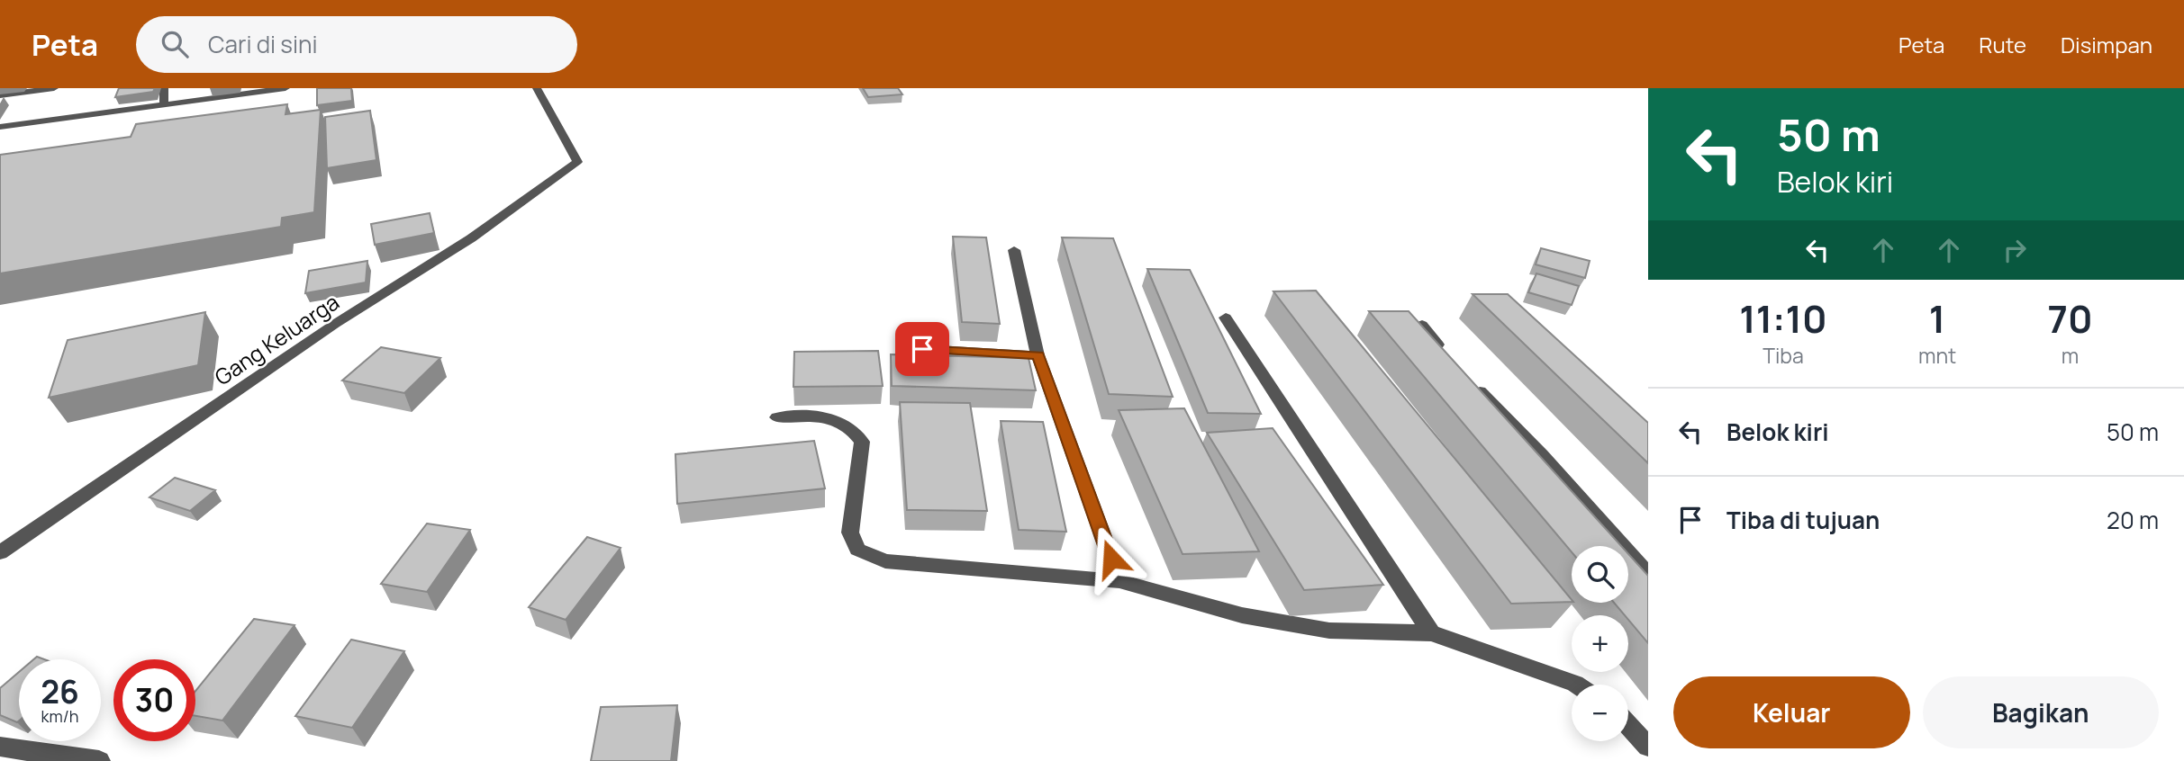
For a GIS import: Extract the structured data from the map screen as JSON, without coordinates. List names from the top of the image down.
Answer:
{
  "streets": {
    "street": ["Gang Keluarga"]
  },
  "page": {
    "header": "Peta",
    "search": "Cari di sini",
    "nav": ["Peta", "Rute", "Disimpan"],
    "turn": ["50 m", "Belok kiri"],
    "eta": [
      "11:10",
      "Tiba",
      "1",
      "mnt",
      "70",
      "m"
    ],
    "list": [
      {
        "name": "Belok kiri",
        "value": "50 m"
      },
      {
        "name": "Tiba di tujuan",
        "value": "20 m"
      }
    ],
    "map_buttons": ["+", "−"],
    "speed": "26 km/h",
    "limit": "30",
    "buttons": ["Keluar", "Bagikan"]
  }
}
